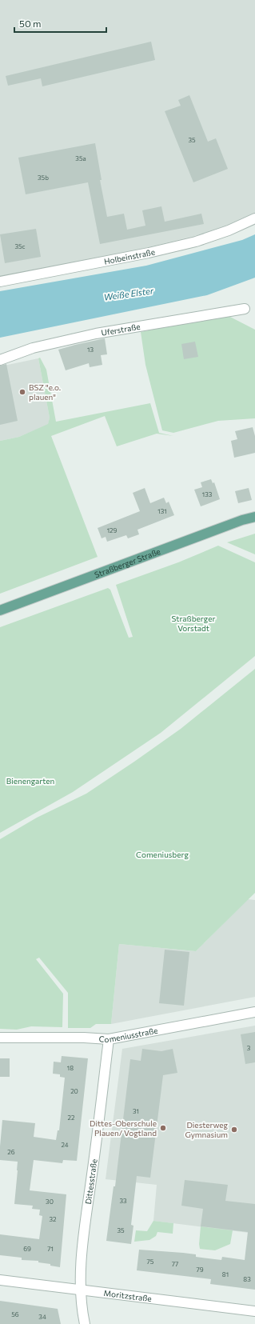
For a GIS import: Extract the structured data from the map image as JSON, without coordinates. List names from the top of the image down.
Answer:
{
  "streets": {
    "main road": ["Straßberger Straße"],
    "street": [
      "Holbeinstraße",
      "Uferstraße",
      "Comeniusstraße",
      "Dittesstraße",
      "Moritzstraße"
    ]
  },
  "crossings": [
    ["Comeniusstraße", "Dittesstraße"],
    ["Dittesstraße", "Moritzstraße"]
  ],
  "water": ["Weiße Elster"],
  "parks": ["Straßberger Vorstadt", "Bienengarten", "Comeniusberg"],
  "places": ["BSZ \"e.o. plauen\"", "Dittes-Oberschule Plauen/ Vogtland", "Diesterweg Gymnasium"],
  "house_numbers": [
    "35",
    "35a",
    "35b",
    "35c",
    "13",
    "133",
    "131",
    "129",
    "3",
    "18",
    "20",
    "31",
    "22",
    "24",
    "26",
    "33",
    "30",
    "32",
    "35",
    "69",
    "71",
    "75",
    "77",
    "79",
    "81",
    "83",
    "56",
    "34"
  ],
  "scale_bar": "50 m"
}
